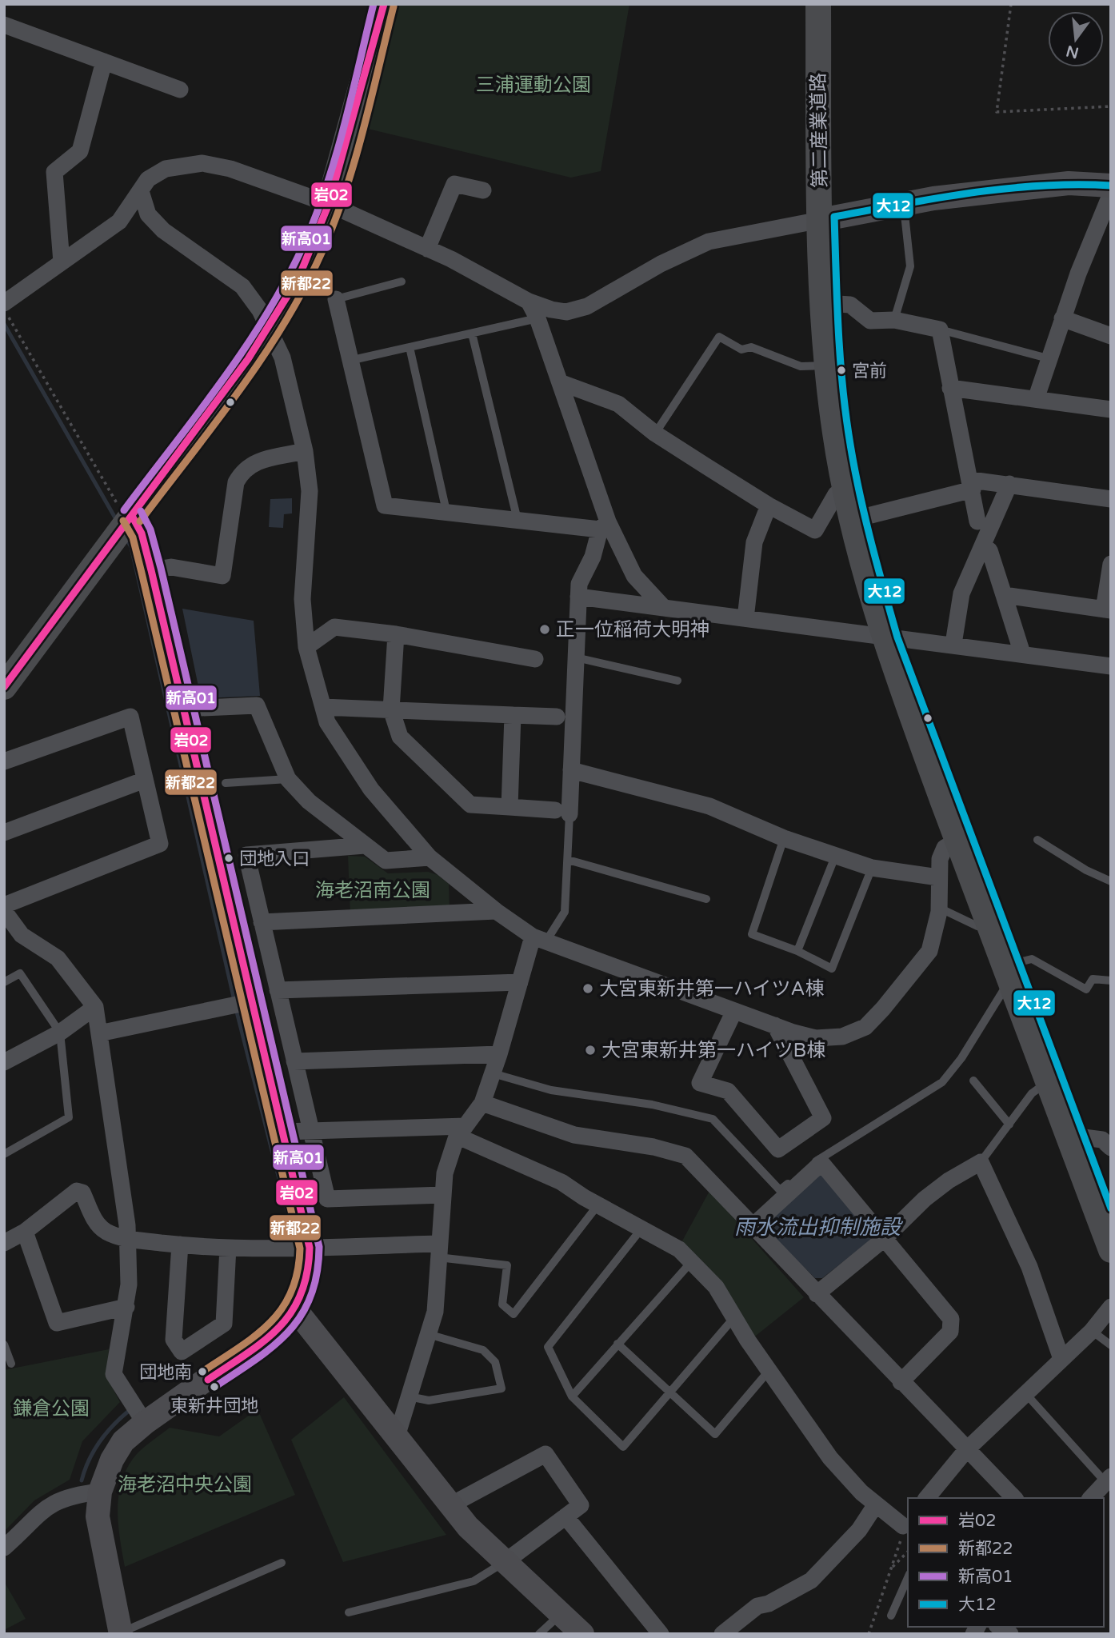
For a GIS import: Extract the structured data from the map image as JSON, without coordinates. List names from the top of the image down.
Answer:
{
  "streets": {
    "main road": ["第二産業道路"]
  },
  "water": ["雨水流出抑制施設"],
  "parks": [
    "三浦運動公園",
    "海老沼南公園",
    "鎌倉公園",
    "海老沼中央公園"
  ],
  "places": [
    "宮前",
    "正一位稲荷大明神",
    "団地入口",
    "大宮東新井第一ハイツA棟",
    "大宮東新井第一ハイツB棟",
    "団地南",
    "東新井団地"
  ],
  "lines": [
    "transit line 岩02",
    "transit line 新高01",
    "transit line 新都22",
    "transit line 大12"
  ],
  "legend": [
    "岩02",
    "新都22",
    "新高01",
    "大12"
  ],
  "north": "bottom"
}
